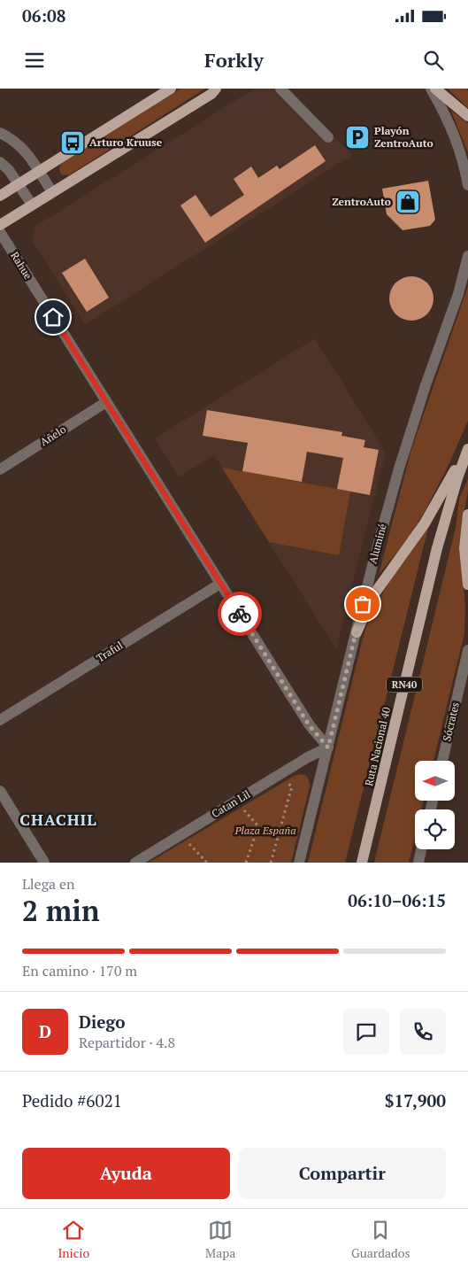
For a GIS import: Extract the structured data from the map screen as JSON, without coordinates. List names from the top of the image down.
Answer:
{
  "streets": {
    "main road": ["RN40", "Ruta Nacional 40"],
    "street": [
      "Rahue",
      "Añelo",
      "Aluminé",
      "Traful",
      "Sócrates",
      "Catan Lil"
    ]
  },
  "crossings": [
    ["Rahue", "Añelo"],
    ["Rahue", "Aluminé"],
    ["Rahue", "Traful"],
    ["Rahue", "Catan Lil"],
    ["Aluminé", "Catan Lil"]
  ],
  "districts": ["CHACHIL"],
  "parks": ["Plaza España"],
  "places": {
    "parking": ["Playón ZentroAuto"],
    "bus stop": ["Arturo Kruuse"],
    "shop": ["ZentroAuto"]
  },
  "north": "left",
  "page": {
    "status": "06:08",
    "header": "Forkly",
    "heading": ["2 min", "Llega en", "06:10–06:15"],
    "panel": [
      "Diego",
      "Repartidor · 4.8",
      "Pedido #6021",
      "$17,900"
    ],
    "bar": "En camino · 170 m",
    "round": "D",
    "buttons": ["Ayuda", "Compartir"],
    "tabs": ["Inicio", "Mapa", "Guardados"]
  }
}
